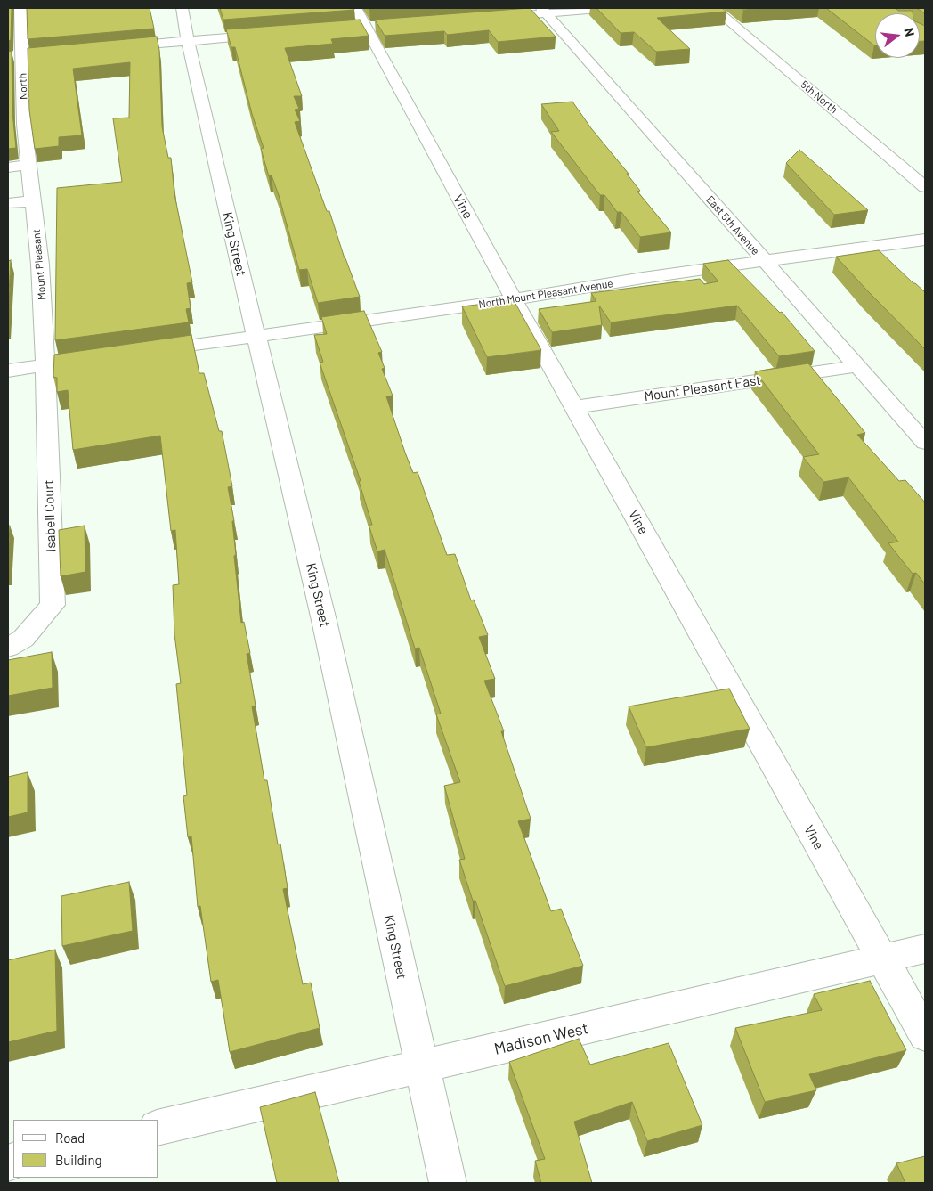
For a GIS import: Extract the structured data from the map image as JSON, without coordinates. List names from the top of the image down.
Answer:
{
  "streets": {
    "street": [
      "North",
      "5th North",
      "Vine",
      "East 5th Avenue",
      "King Street",
      "Mount Pleasant",
      "North Mount Pleasant Avenue",
      "Mount Pleasant East",
      "Isabell Court",
      "Madison West"
    ]
  },
  "crossings": [
    ["North", "Mount Pleasant"],
    ["Vine", "North Mount Pleasant Avenue"],
    ["Vine", "Mount Pleasant East"],
    ["Vine", "Madison West"],
    ["East 5th Avenue", "North Mount Pleasant Avenue"],
    ["East 5th Avenue", "Mount Pleasant East"],
    ["King Street", "North Mount Pleasant Avenue"],
    ["King Street", "Madison West"],
    ["Mount Pleasant", "Isabell Court"]
  ],
  "legend": ["Road", "Building"],
  "north": "right"
}
